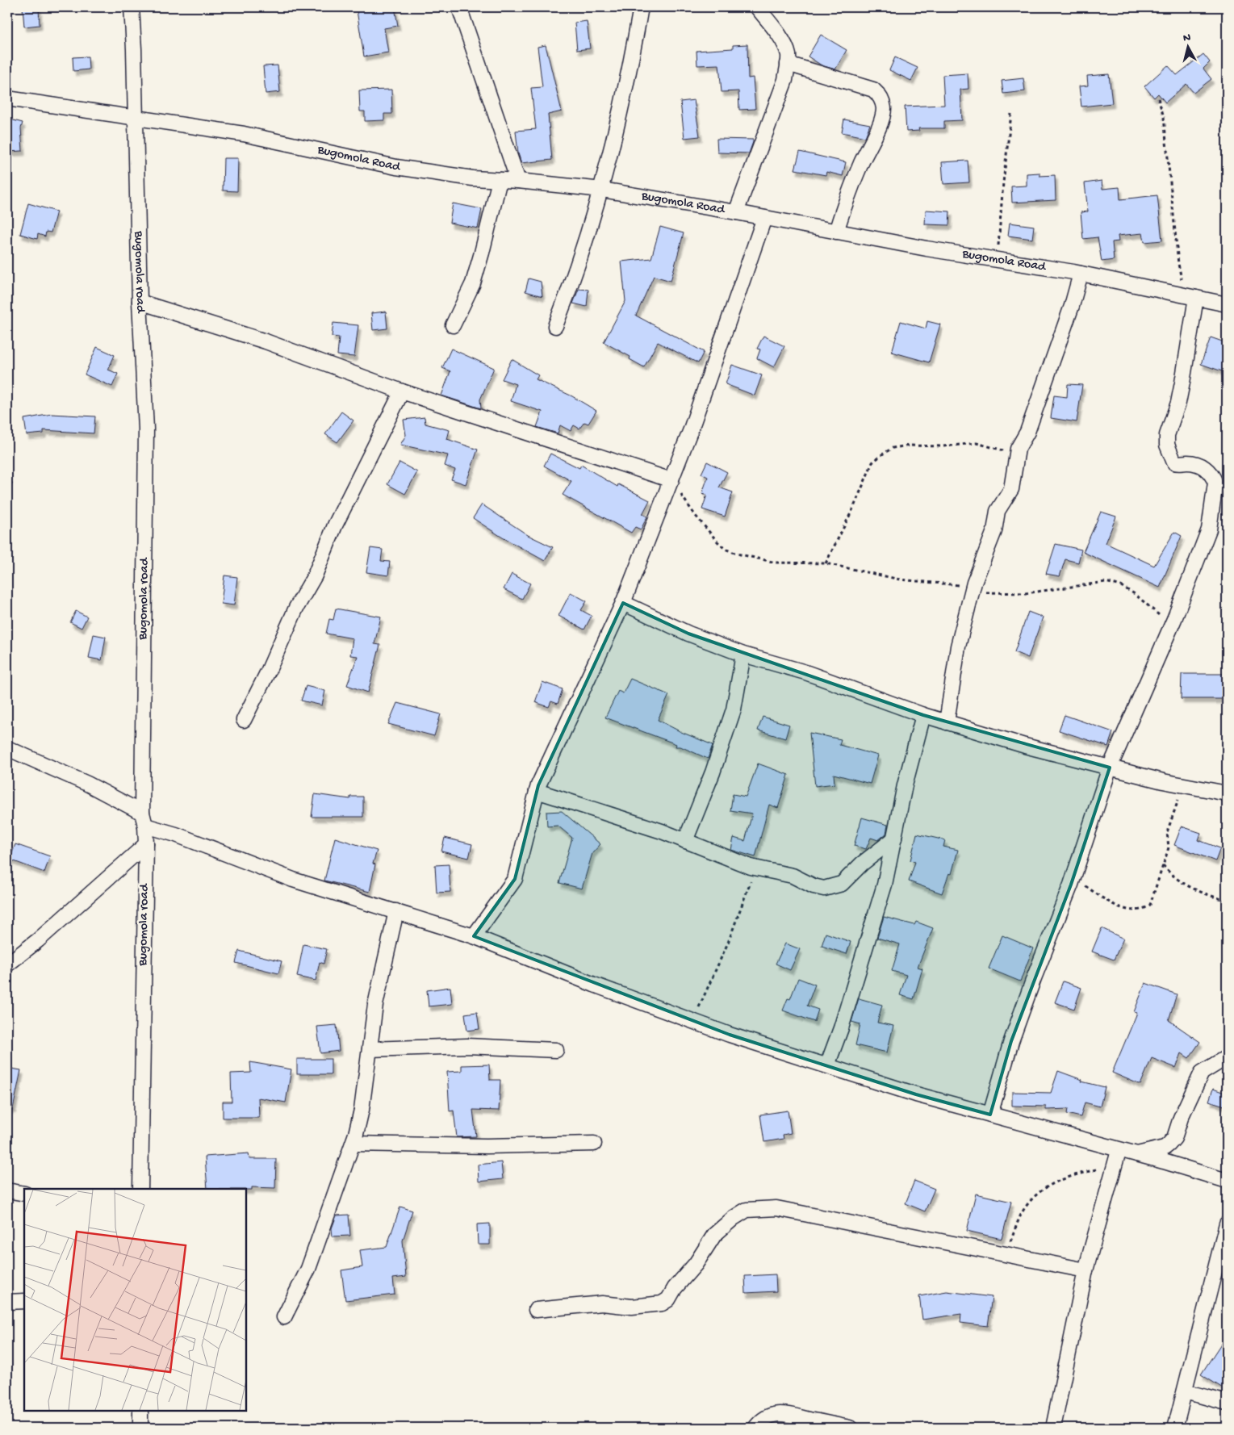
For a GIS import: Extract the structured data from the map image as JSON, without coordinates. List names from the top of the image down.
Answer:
{
  "streets": {
    "street": ["Bugomola Road", "Bugomola road"]
  },
  "crossings": [
    ["Bugomola Road", "Bugomola road"]
  ],
  "north": "top"
}
